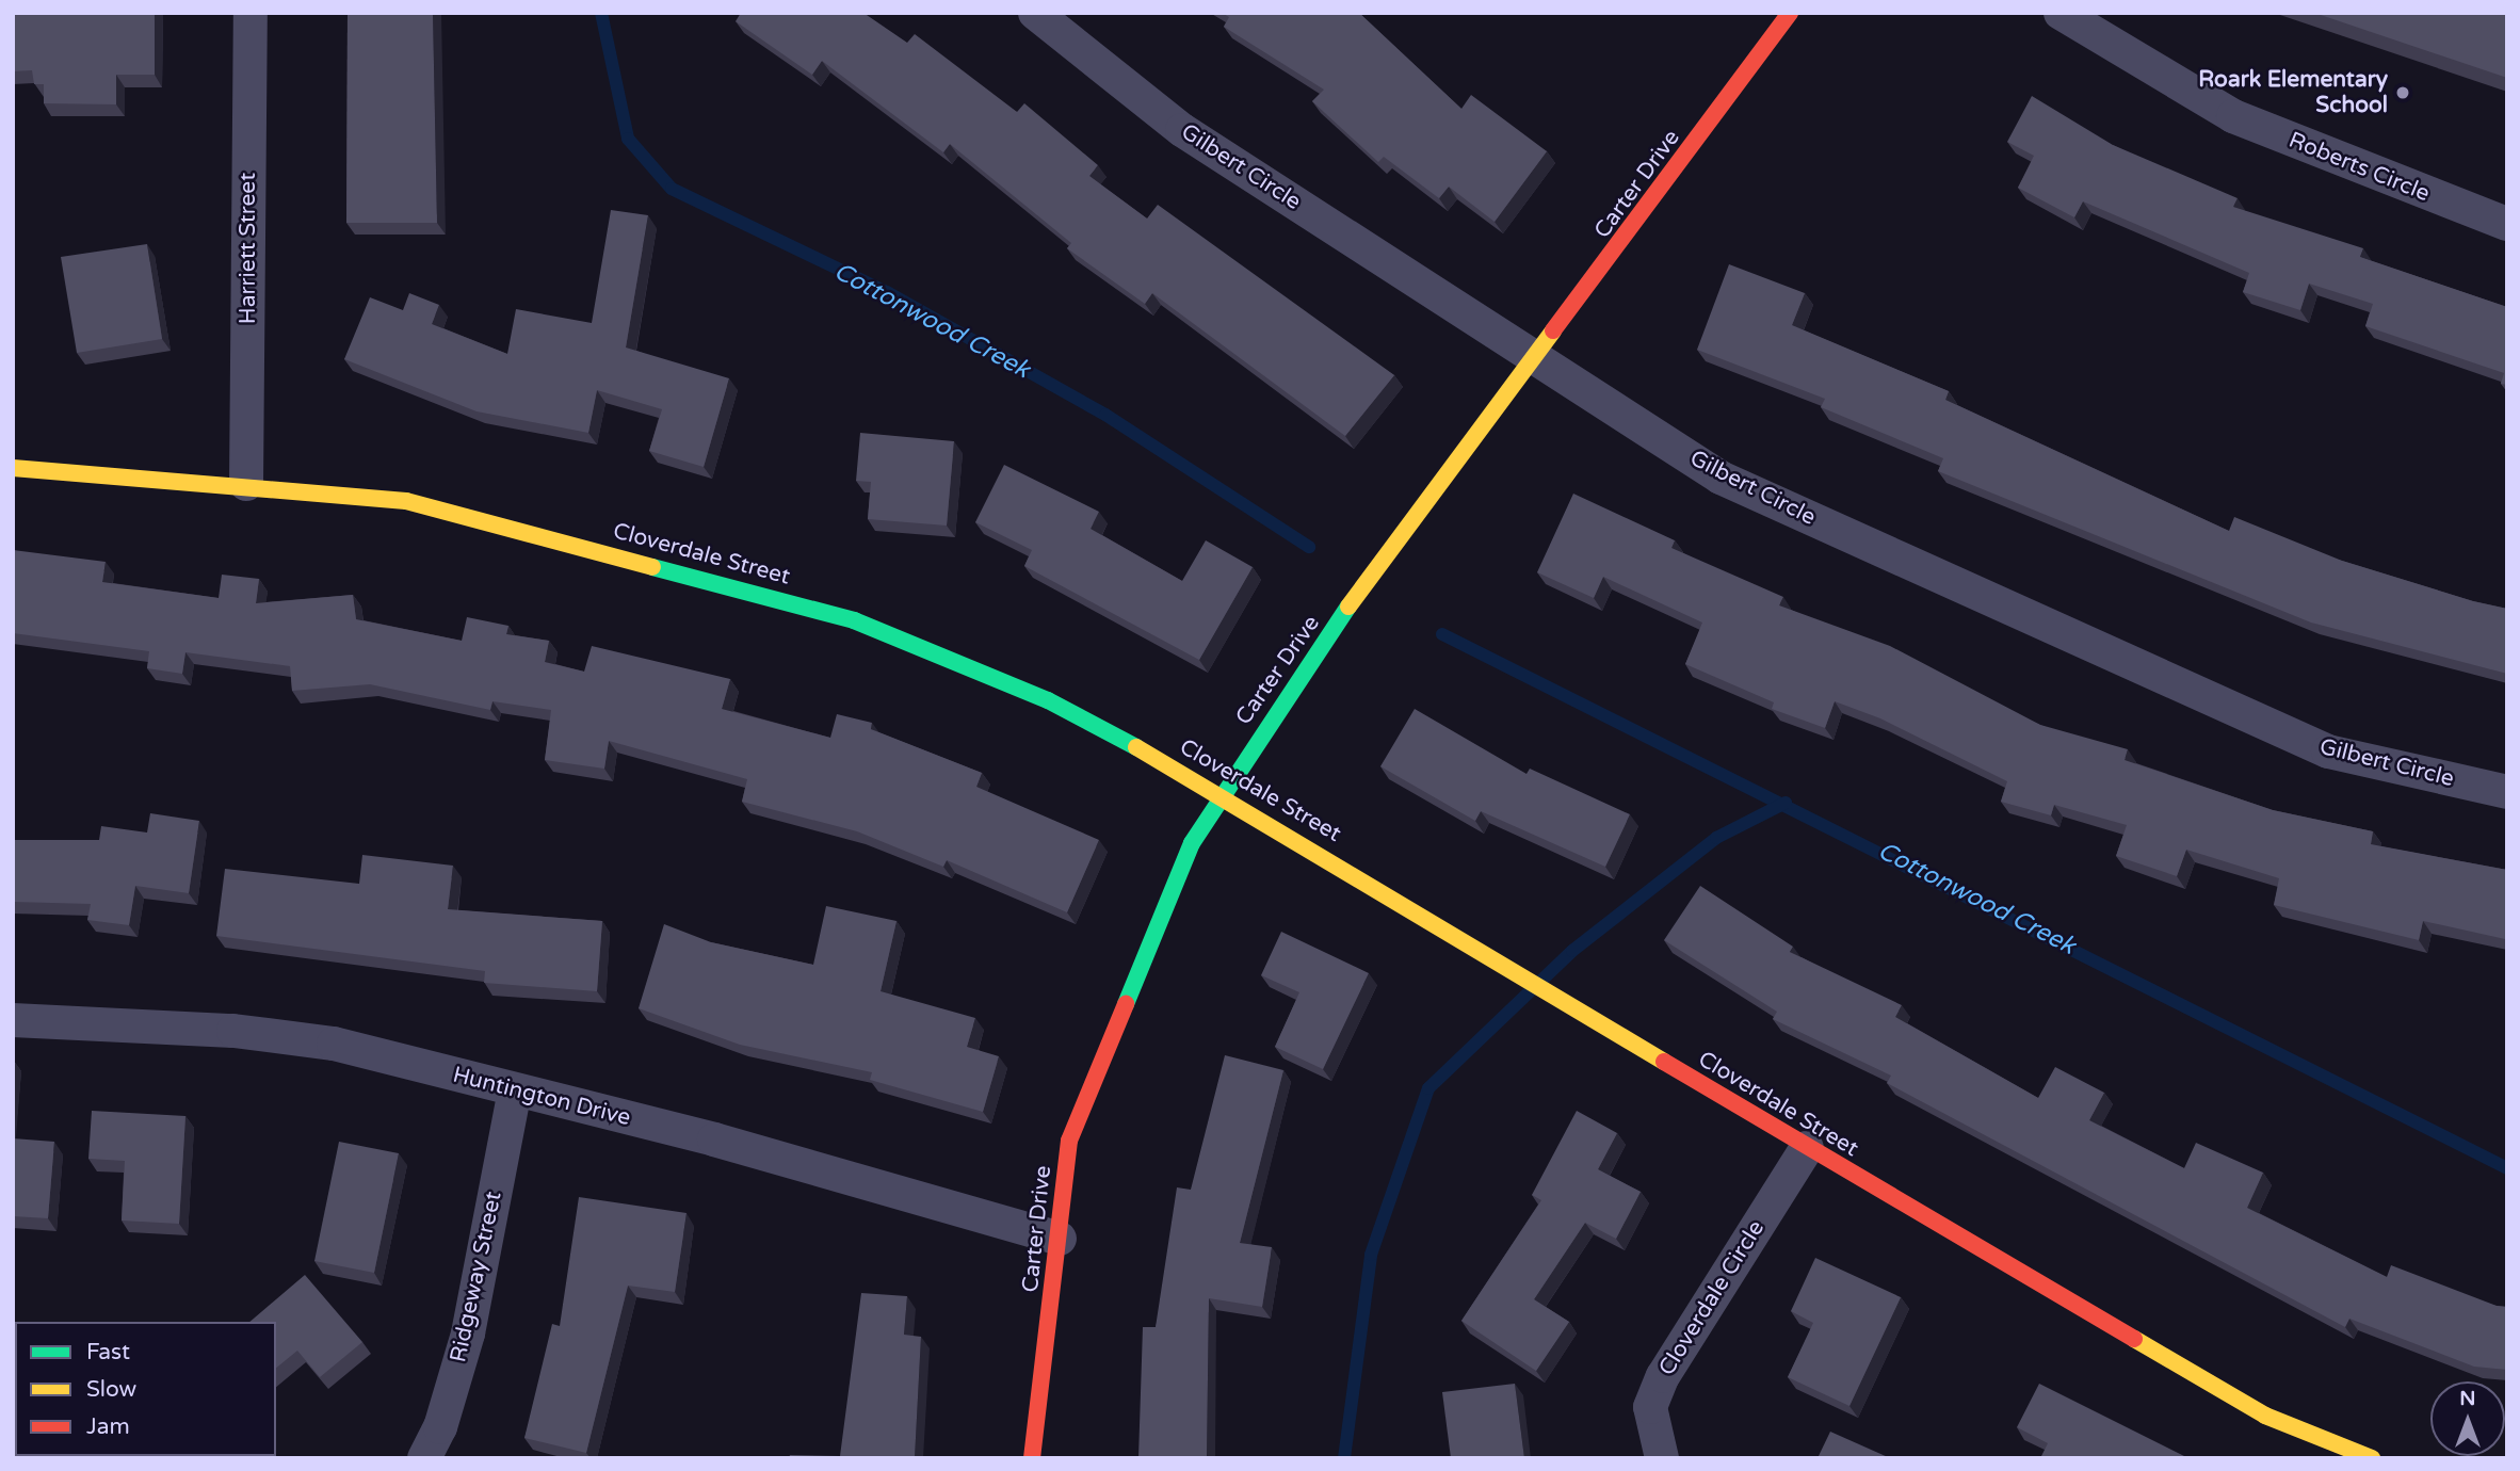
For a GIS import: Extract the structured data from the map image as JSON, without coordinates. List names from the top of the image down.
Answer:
{
  "streets": {
    "street": [
      "Gilbert Circle",
      "Roberts Circle",
      "Carter Drive",
      "Harriett Street",
      "Cloverdale Street",
      "Huntington Drive",
      "Ridgeway Street",
      "Cloverdale Circle"
    ]
  },
  "crossings": [
    ["Gilbert Circle", "Carter Drive"],
    ["Carter Drive", "Cloverdale Street"],
    ["Carter Drive", "Huntington Drive"],
    ["Harriett Street", "Cloverdale Street"],
    ["Cloverdale Street", "Cloverdale Circle"],
    ["Huntington Drive", "Ridgeway Street"]
  ],
  "water": ["Cottonwood Creek"],
  "places": ["Roark Elementary School"],
  "legend": ["Fast", "Slow", "Jam"],
  "north": "top"
}
